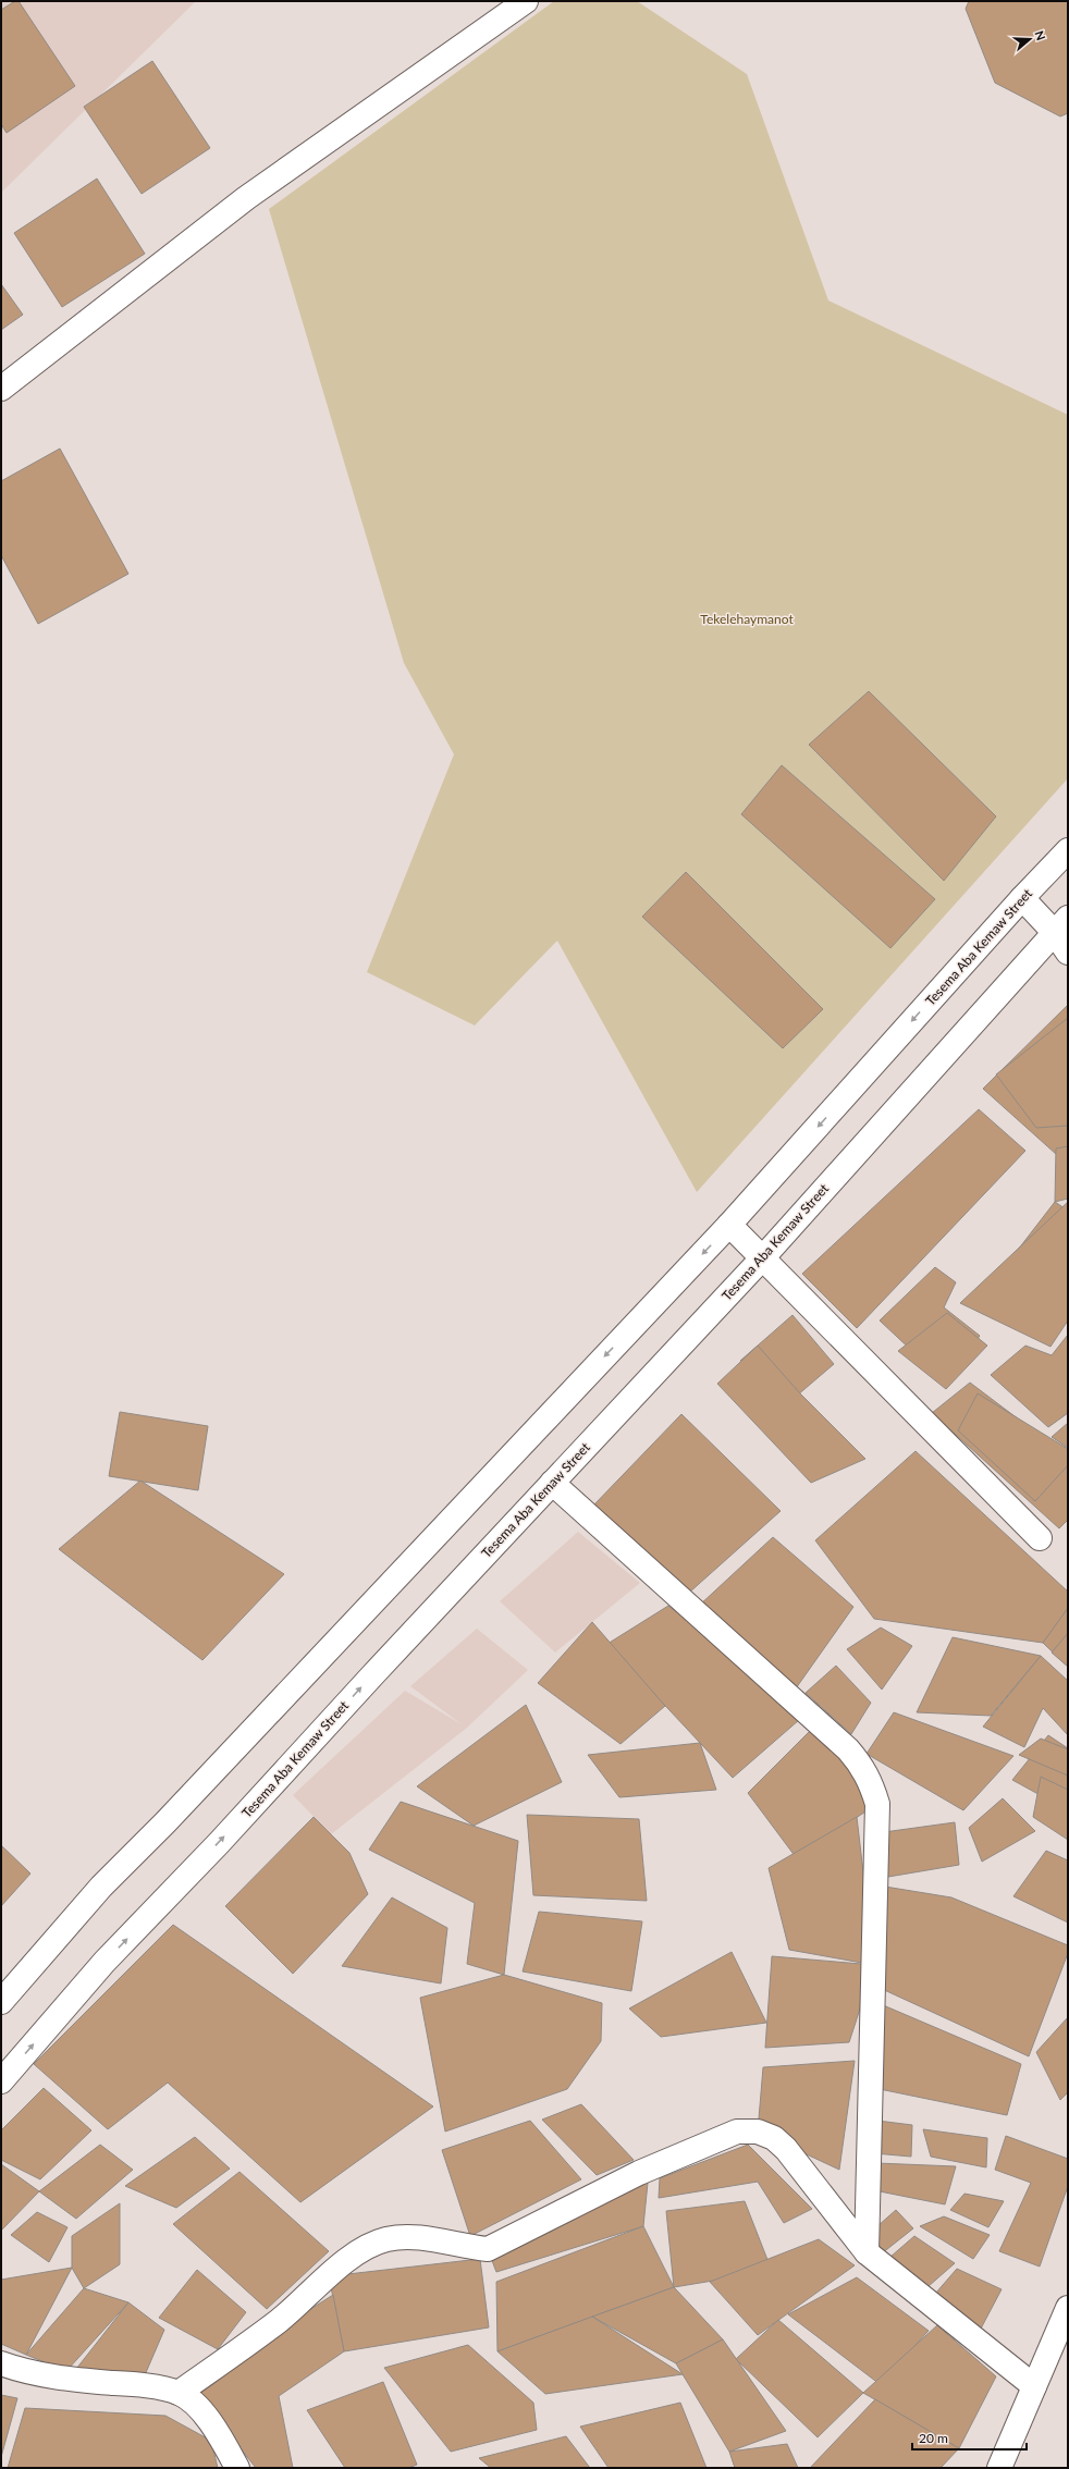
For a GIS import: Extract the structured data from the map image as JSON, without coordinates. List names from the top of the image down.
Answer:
{
  "streets": {
    "street": ["Tesema Aba Kemaw Street"]
  },
  "parks": ["Tekelehaymanot"],
  "scale_bar": "20 m",
  "north": "right"
}
